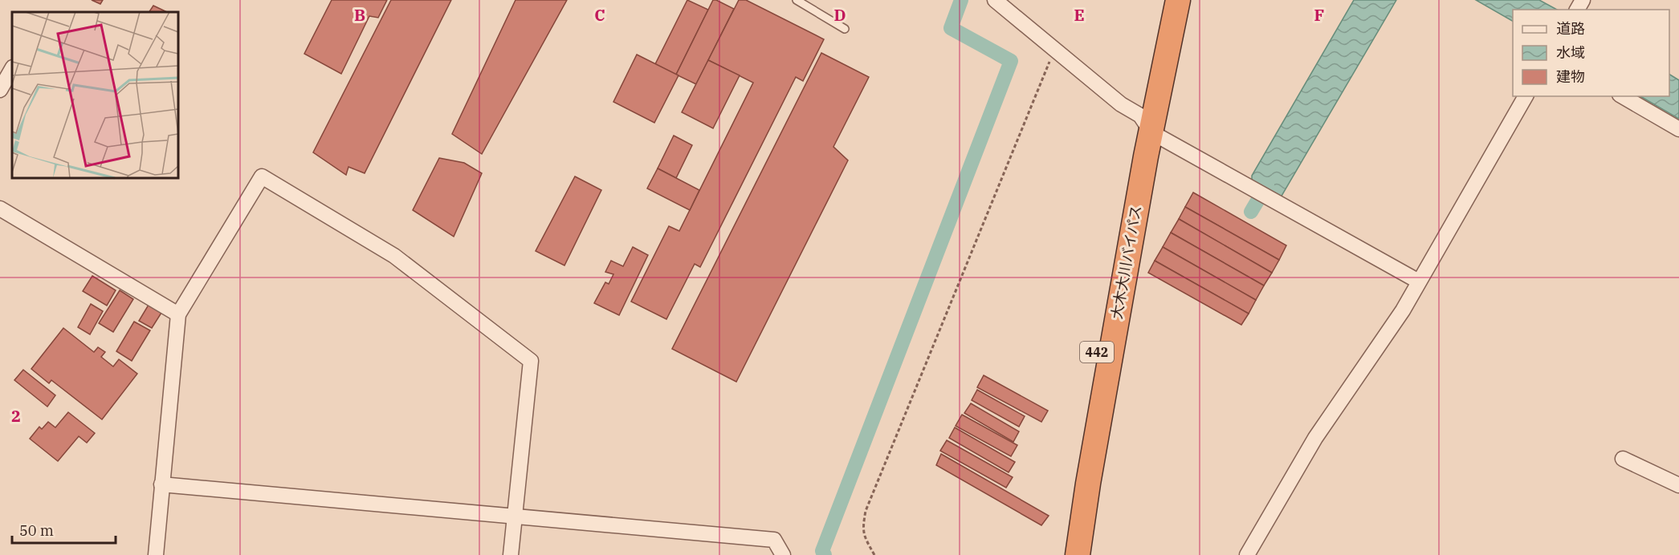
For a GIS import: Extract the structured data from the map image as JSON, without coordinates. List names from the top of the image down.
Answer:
{
  "streets": {
    "highway": ["大木大川バイパス", "442"]
  },
  "legend": ["道路", "水域", "建物"],
  "scale_bar": "50 m",
  "grid": {
    "columns": [
      "B",
      "C",
      "D",
      "E",
      "F"
    ],
    "rows": ["2"]
  }
}
